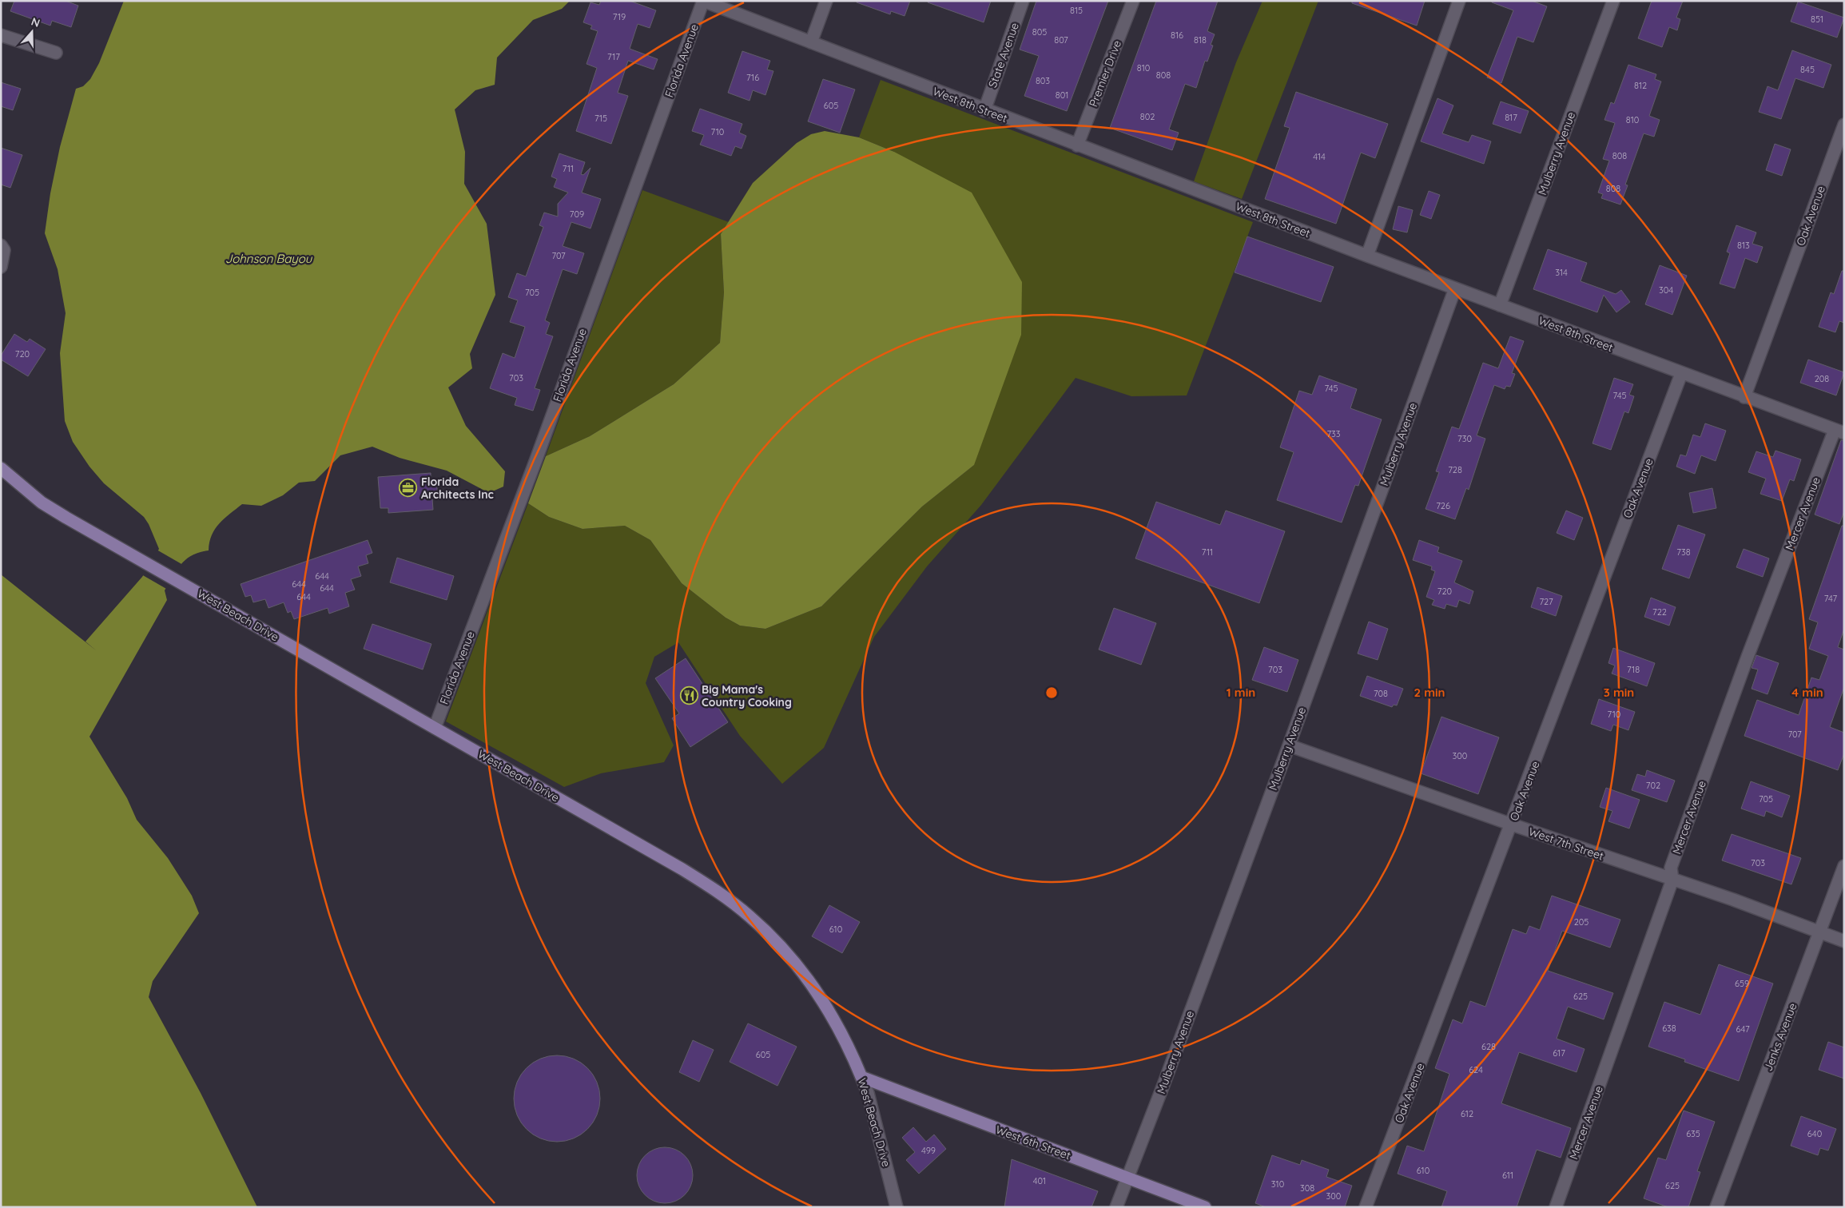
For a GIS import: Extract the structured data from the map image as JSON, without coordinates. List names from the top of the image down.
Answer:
{
  "streets": {
    "main road": ["West Beach Drive", "West 6th Street"],
    "street": [
      "State Avenue",
      "Florida Avenue",
      "Premier Drive",
      "West 8th Street",
      "Mulberry Avenue",
      "Oak Avenue",
      "Mercer Avenue",
      "West 7th Street",
      "Jenks Avenue"
    ]
  },
  "crossings": [
    ["State Avenue", "West 8th Street"],
    ["Florida Avenue", "West 8th Street"],
    ["Florida Avenue", "West Beach Drive"],
    ["Premier Drive", "West 8th Street"],
    ["West 8th Street", "Mulberry Avenue"],
    ["West 8th Street", "Oak Avenue"],
    ["West 8th Street", "Mercer Avenue"],
    ["Mulberry Avenue", "West 7th Street"],
    ["Mulberry Avenue", "West 6th Street"],
    ["Oak Avenue", "West 7th Street"],
    ["Mercer Avenue", "West 7th Street"],
    ["West Beach Drive", "West 6th Street"],
    ["West 7th Street", "Jenks Avenue"]
  ],
  "water": ["Johnson Bayou"],
  "places": {
    "office": ["Florida Architects Inc"],
    "restaurant": ["Big Mama's Country Cooking"]
  },
  "house_numbers": [
    "815",
    "719",
    "851",
    "805",
    "816",
    "807",
    "818",
    "717",
    "810",
    "845",
    "808",
    "716",
    "803",
    "812",
    "801",
    "605",
    "802",
    "817",
    "715",
    "810",
    "710",
    "808",
    "414",
    "711",
    "808",
    "709",
    "813",
    "707",
    "314",
    "304",
    "705",
    "720",
    "703",
    "208",
    "745",
    "745",
    "733",
    "730",
    "728",
    "726",
    "711",
    "738",
    "644",
    "644",
    "644",
    "720",
    "644",
    "747",
    "727",
    "722",
    "703",
    "718",
    "708",
    "710",
    "707",
    "300",
    "702",
    "705",
    "703",
    "205",
    "610",
    "659",
    "625",
    "638",
    "647",
    "628",
    "617",
    "605",
    "624",
    "612",
    "635",
    "640",
    "499",
    "610",
    "611",
    "401",
    "310",
    "625",
    "308",
    "300"
  ],
  "north": "top",
  "rings": [
    "1 min",
    "2 min",
    "3 min",
    "4 min"
  ]
}
